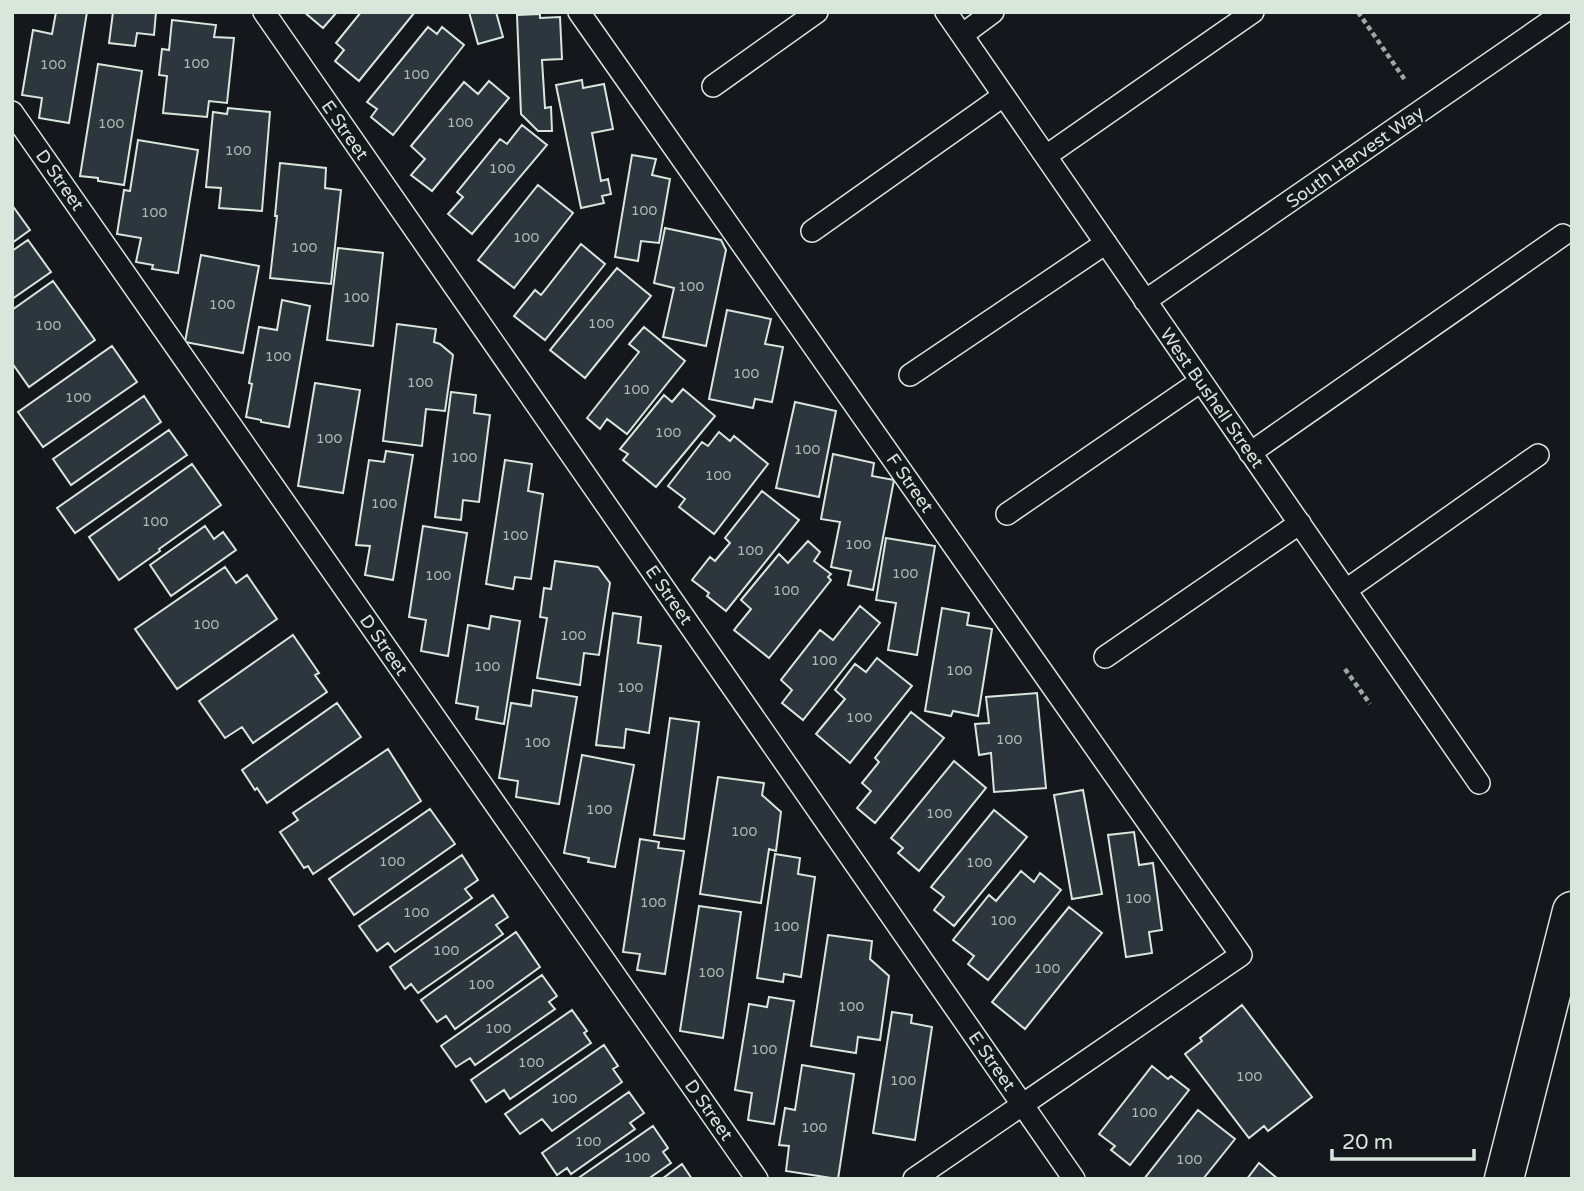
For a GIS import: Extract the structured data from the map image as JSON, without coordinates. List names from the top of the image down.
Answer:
{
  "streets": {
    "lane": [
      "E Street",
      "South Harvest Way",
      "D Street",
      "West Bushell Street",
      "F Street"
    ]
  },
  "crossings": [
    ["E Street", "F Street"],
    ["South Harvest Way", "West Bushell Street"]
  ],
  "house_numbers": [
    "100",
    "100",
    "100",
    "100",
    "100",
    "100",
    "100",
    "100",
    "100",
    "100",
    "100",
    "100",
    "100",
    "100",
    "100",
    "100",
    "100",
    "100",
    "100",
    "100",
    "100",
    "100",
    "100",
    "100",
    "100",
    "100",
    "100",
    "100",
    "100",
    "100",
    "100",
    "100",
    "100",
    "100",
    "100",
    "100",
    "100",
    "100",
    "100",
    "100",
    "100",
    "100",
    "100",
    "100",
    "100",
    "100",
    "100",
    "100",
    "100",
    "100",
    "100",
    "100",
    "100",
    "100",
    "100",
    "100",
    "100",
    "100",
    "100",
    "100",
    "100",
    "100",
    "100",
    "100",
    "100",
    "100",
    "100",
    "100",
    "100"
  ],
  "scale_bar": "20 m"
}
